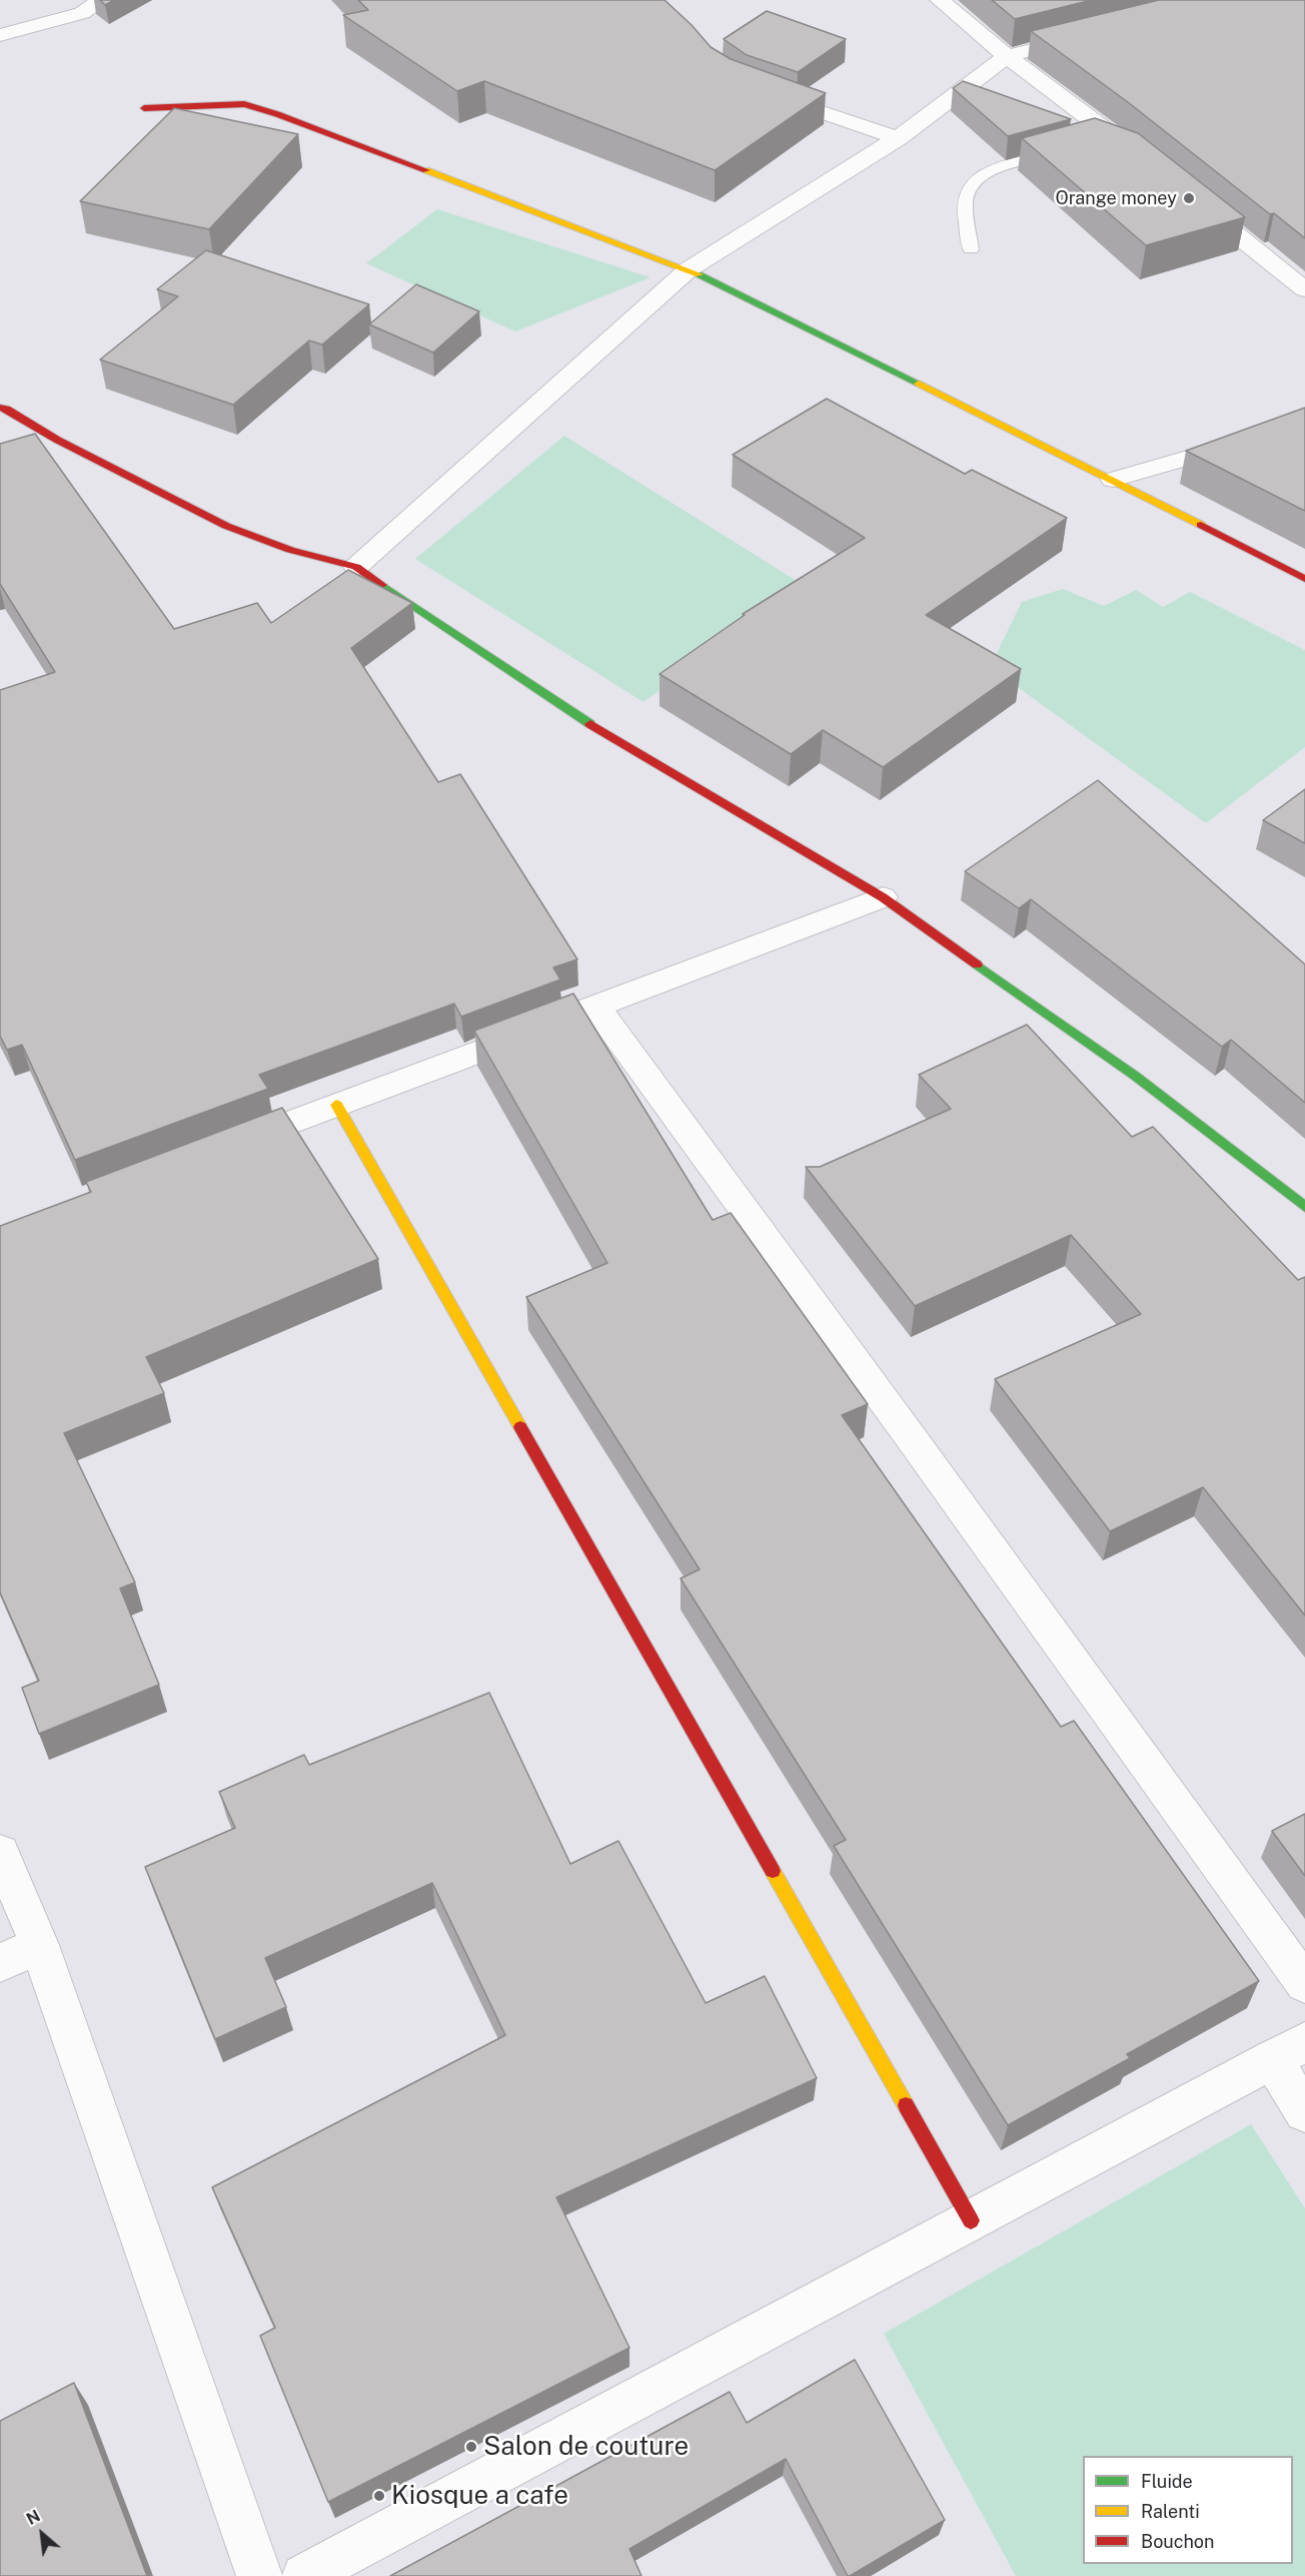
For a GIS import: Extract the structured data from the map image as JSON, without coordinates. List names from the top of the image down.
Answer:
{
  "places": ["Orange money", "Salon de couture", "Kiosque a cafe"],
  "legend": ["Fluide", "Ralenti", "Bouchon"],
  "north": "top left"
}
